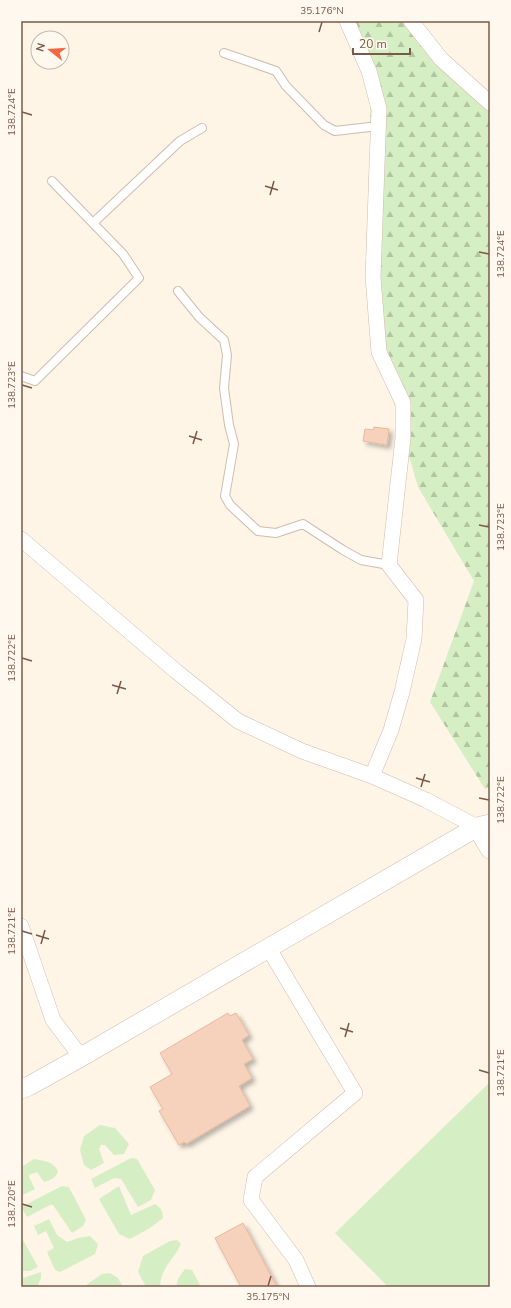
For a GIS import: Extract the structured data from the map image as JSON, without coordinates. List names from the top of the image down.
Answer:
{
  "scale_bar": "20 m",
  "north": "left",
  "coordinates": [
    "35.176°N",
    "138.724°E",
    "138.723°E",
    "138.722°E",
    "138.721°E",
    "138.720°E",
    "35.175°N"
  ]
}
